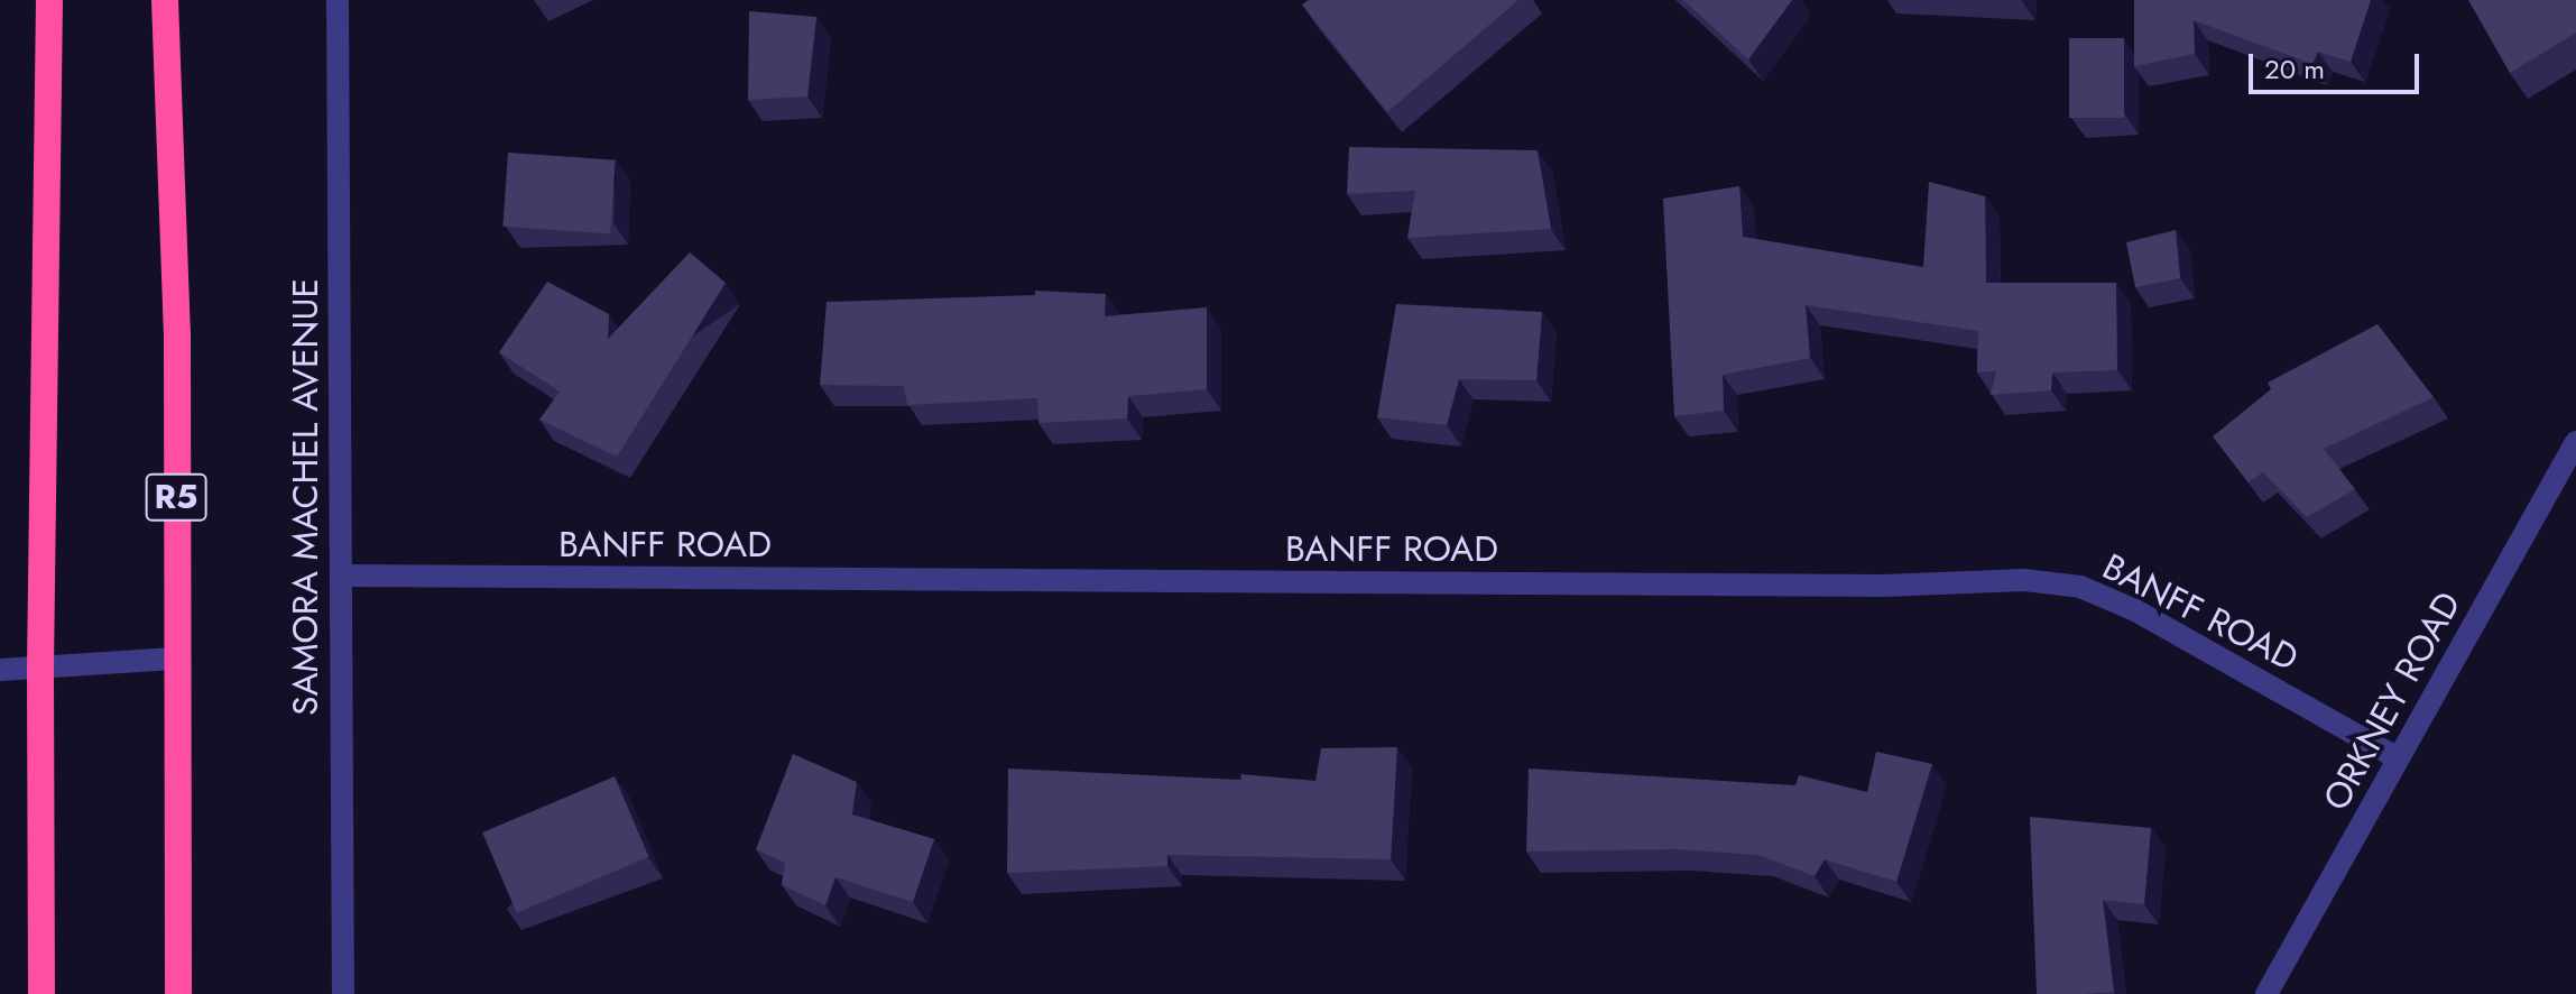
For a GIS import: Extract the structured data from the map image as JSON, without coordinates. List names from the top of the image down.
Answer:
{
  "streets": {
    "highway": ["R5"],
    "street": ["SAMORA MACHEL AVENUE", "BANFF ROAD", "ORKNEY ROAD"]
  },
  "crossings": [
    ["SAMORA MACHEL AVENUE", "BANFF ROAD"],
    ["BANFF ROAD", "ORKNEY ROAD"]
  ],
  "scale_bar": "20 m"
}
